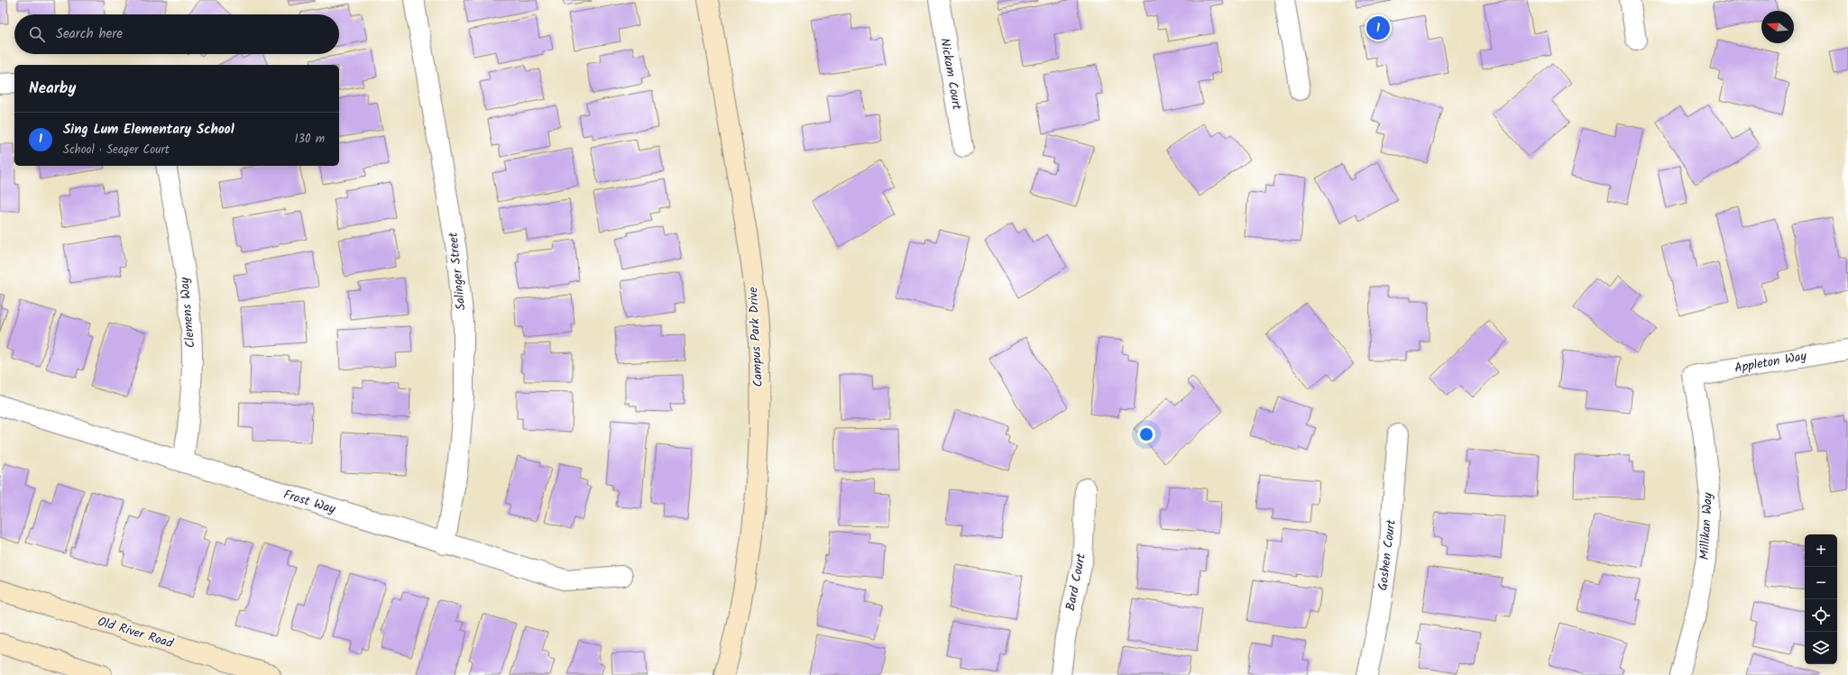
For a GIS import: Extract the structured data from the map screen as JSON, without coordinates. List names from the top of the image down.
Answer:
{
  "streets": {
    "street": [
      "Nickam Court",
      "Salinger Street",
      "Clemens Way",
      "Campus Park Drive",
      "Appleton Way",
      "Frost Way",
      "Millikan Way",
      "Goshen Court",
      "Bard Court",
      "Old River Road"
    ]
  },
  "crossings": [
    ["Salinger Street", "Frost Way"],
    ["Clemens Way", "Frost Way"],
    ["Appleton Way", "Millikan Way"]
  ],
  "north": "left",
  "page": {
    "pins": "1",
    "search": "Search here",
    "heading": "Nearby",
    "list": [
      {
        "mark": "1",
        "name": "Sing Lum Elementary School",
        "note": "School · Seager Court",
        "value": "130 m"
      }
    ],
    "map_buttons": ["+", "−"]
  }
}
